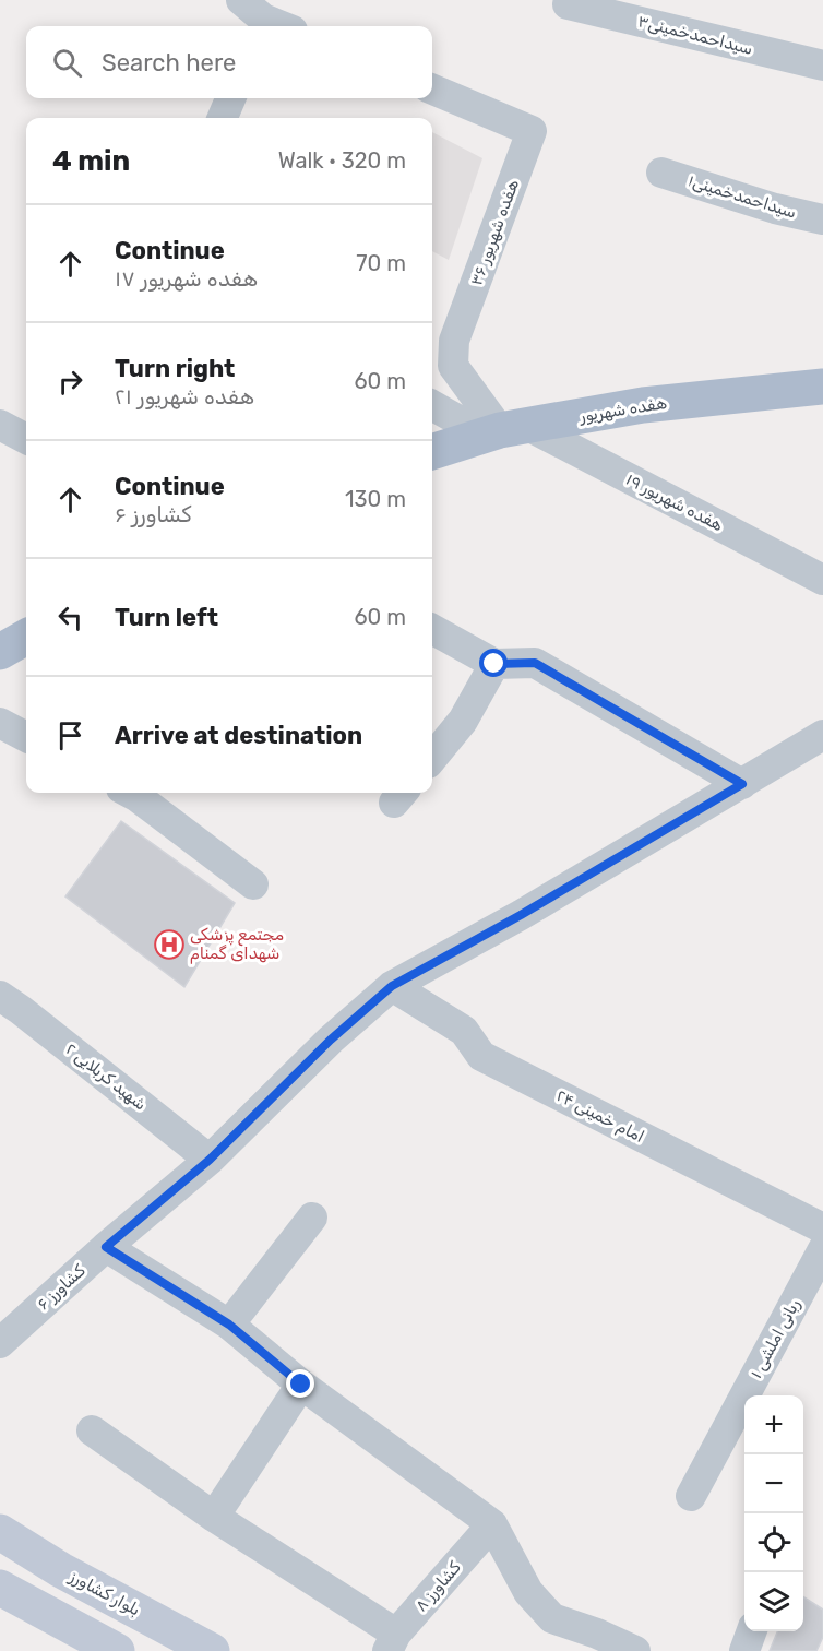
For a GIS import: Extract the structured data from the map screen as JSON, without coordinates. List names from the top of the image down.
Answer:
{
  "streets": {
    "main road": ["هفده شهریور", "بلوار کشاورز"],
    "street": [
      "سیداحمدخمینی۳",
      "سیداحمدخمینی۱",
      "هفده شهریور ۳۶",
      "هفده شهریور ۱۹",
      "شهید کربلایی ۲",
      "امام خمینی ۲۴",
      "کشاورز ۶",
      "ربانی املشی ۱",
      "کشاورز ۸"
    ]
  },
  "crossings": [
    ["هفده شهریور ۳۶", "هفده شهریور"],
    ["هفده شهریور ۳۶", "هفده شهریور ۱۹"],
    ["هفده شهریور", "هفده شهریور ۱۹"],
    ["شهید کربلایی ۲", "کشاورز ۶"],
    ["امام خمینی ۲۴", "کشاورز ۶"]
  ],
  "places": {
    "hospital": ["مجتمع پزشکی شهدای گمنام"]
  },
  "page": {
    "search": "Search here",
    "heading": ["4 min", "Walk · 320 m"],
    "list": [
      ["Continue", "هفده شهریور ۱۷", "70 m"],
      ["Turn right", "هفده شهریور ۲۱", "60 m"],
      ["Continue", "کشاورز ۶", "130 m"],
      ["Turn left", "60 m"],
      "Arrive at destination"
    ],
    "map_buttons": ["+", "−"]
  }
}
